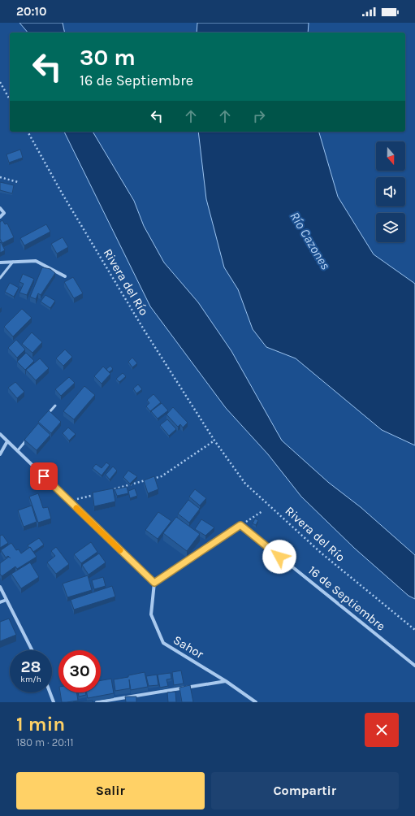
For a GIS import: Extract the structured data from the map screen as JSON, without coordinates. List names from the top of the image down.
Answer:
{
  "streets": {
    "street": ["16 de Septiembre", "Sahor"],
    "path": ["Rivera del Río"]
  },
  "water": ["Río Cazones"],
  "north": "bottom",
  "page": {
    "status": "20:10",
    "turn": ["30 m", "16 de Septiembre"],
    "speed": "28 km/h",
    "limit": "30",
    "heading": ["1 min", "180 m · 20:11"],
    "buttons": ["Salir", "Compartir"]
  }
}
